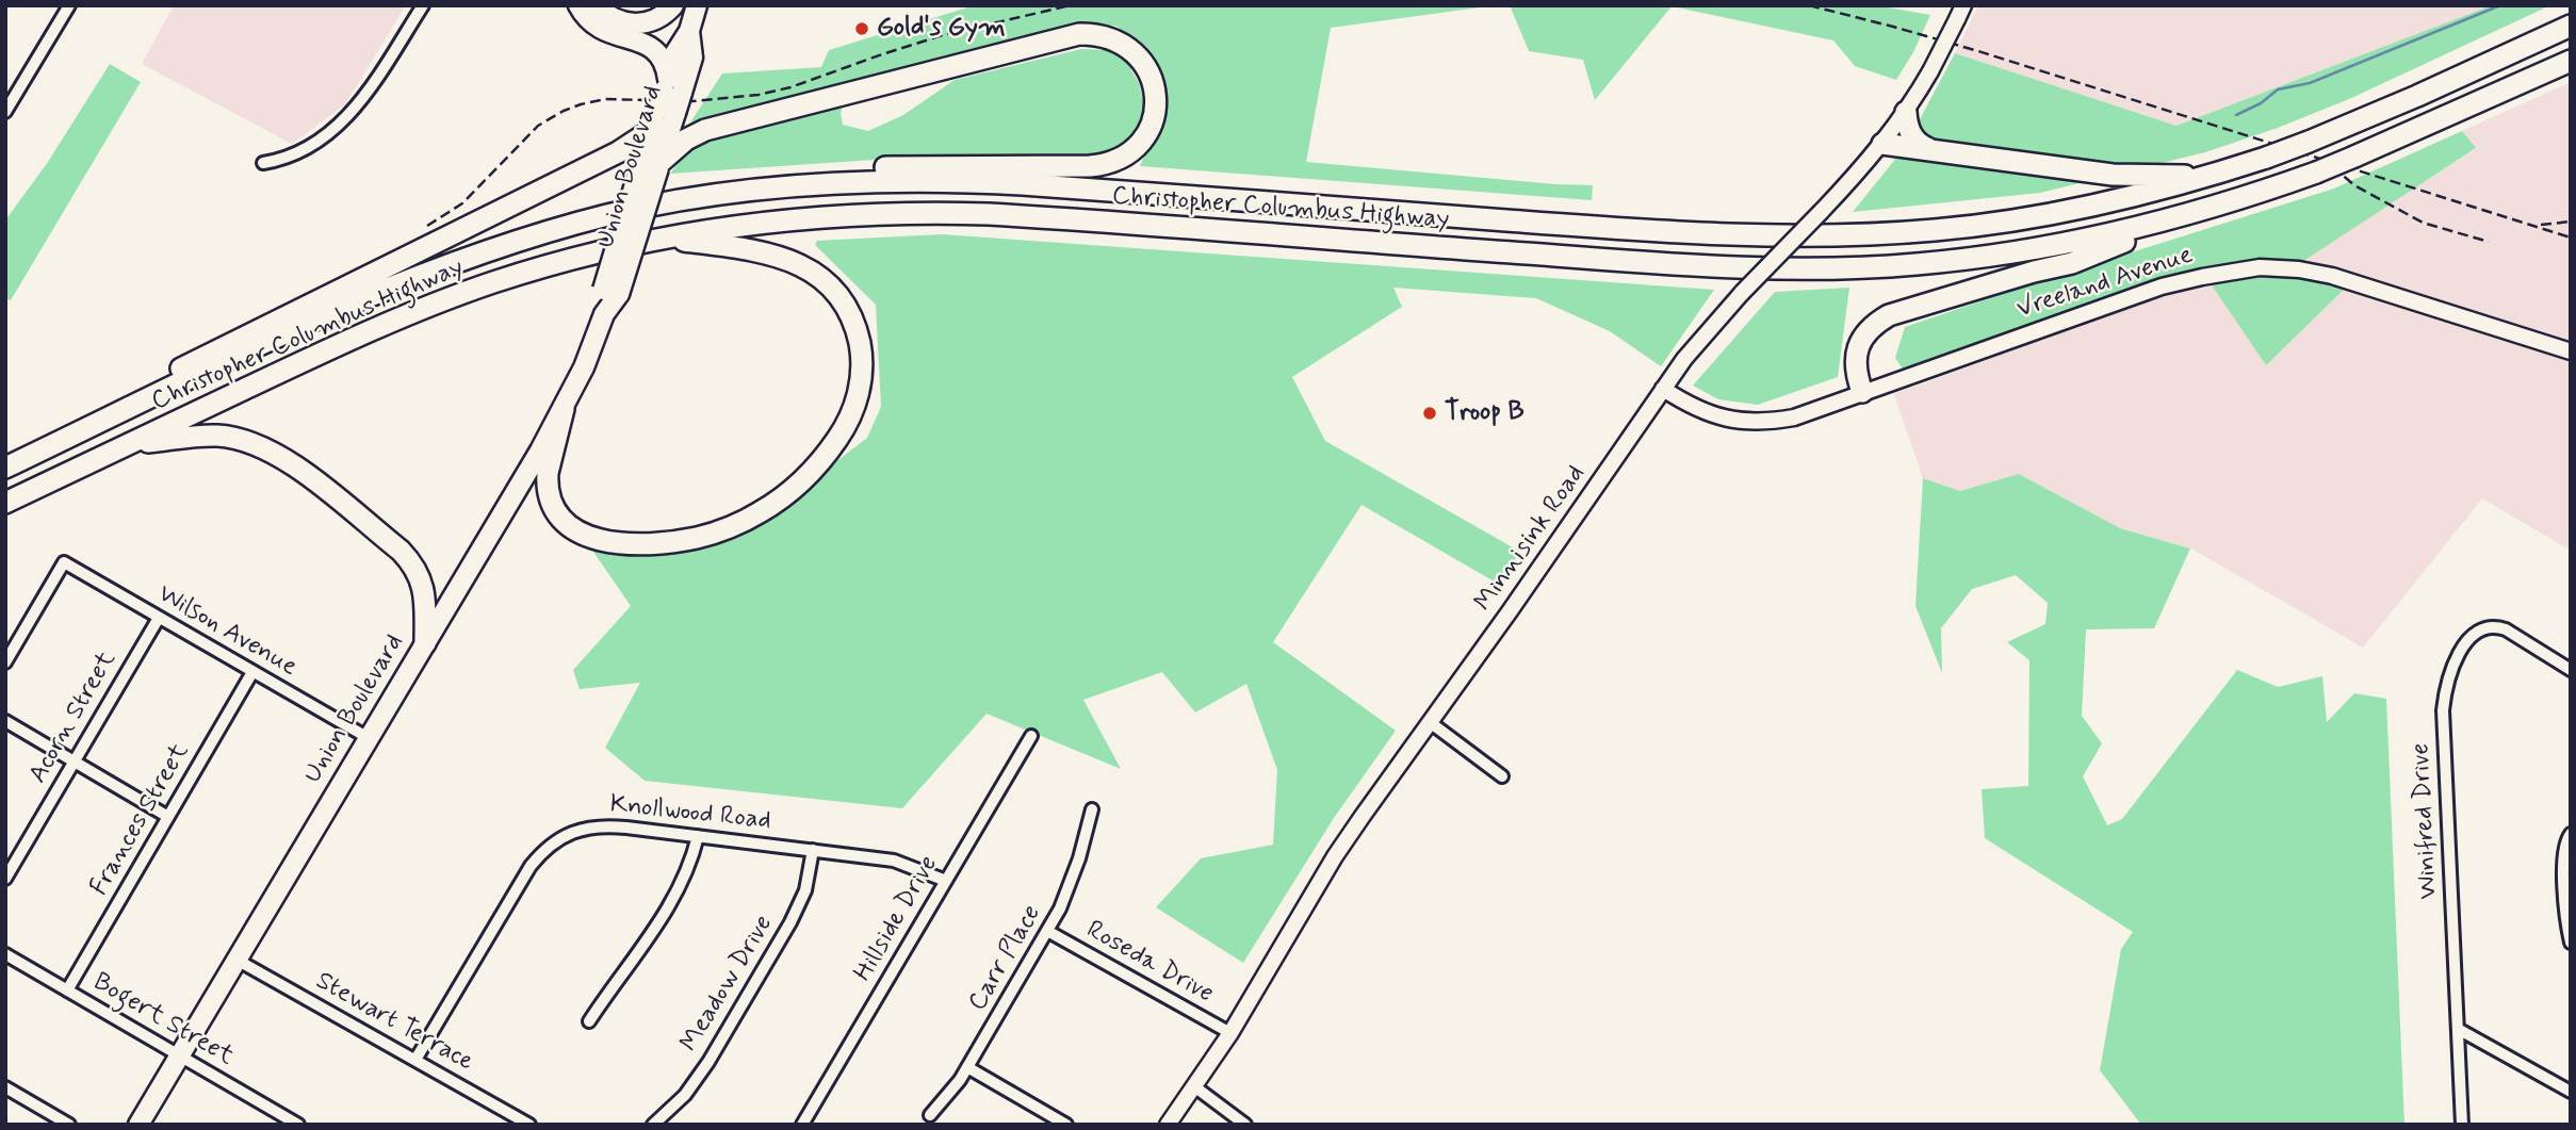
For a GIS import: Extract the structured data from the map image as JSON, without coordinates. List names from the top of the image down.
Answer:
{
  "streets": {
    "highway": ["Christopher Columbus Highway"],
    "main road": ["Union Boulevard"],
    "street": [
      "Vreeland Avenue",
      "Minnisink Road",
      "Wilson Avenue",
      "Acorn Street",
      "Knollwood Road",
      "Frances Street",
      "Winifred Drive",
      "Hillside Drive",
      "Carr Place",
      "Roseda Drive",
      "Meadow Drive",
      "Bogert Street",
      "Stewart Terrace"
    ]
  },
  "crossings": [
    ["Union Boulevard", "Wilson Avenue"],
    ["Union Boulevard", "Bogert Street"],
    ["Union Boulevard", "Stewart Terrace"],
    ["Vreeland Avenue", "Minnisink Road"],
    ["Minnisink Road", "Roseda Drive"],
    ["Wilson Avenue", "Acorn Street"],
    ["Wilson Avenue", "Frances Street"],
    ["Knollwood Road", "Hillside Drive"],
    ["Knollwood Road", "Meadow Drive"],
    ["Knollwood Road", "Stewart Terrace"],
    ["Frances Street", "Bogert Street"],
    ["Carr Place", "Roseda Drive"]
  ],
  "places": ["Gold's Gym", "Troop B"]
}
